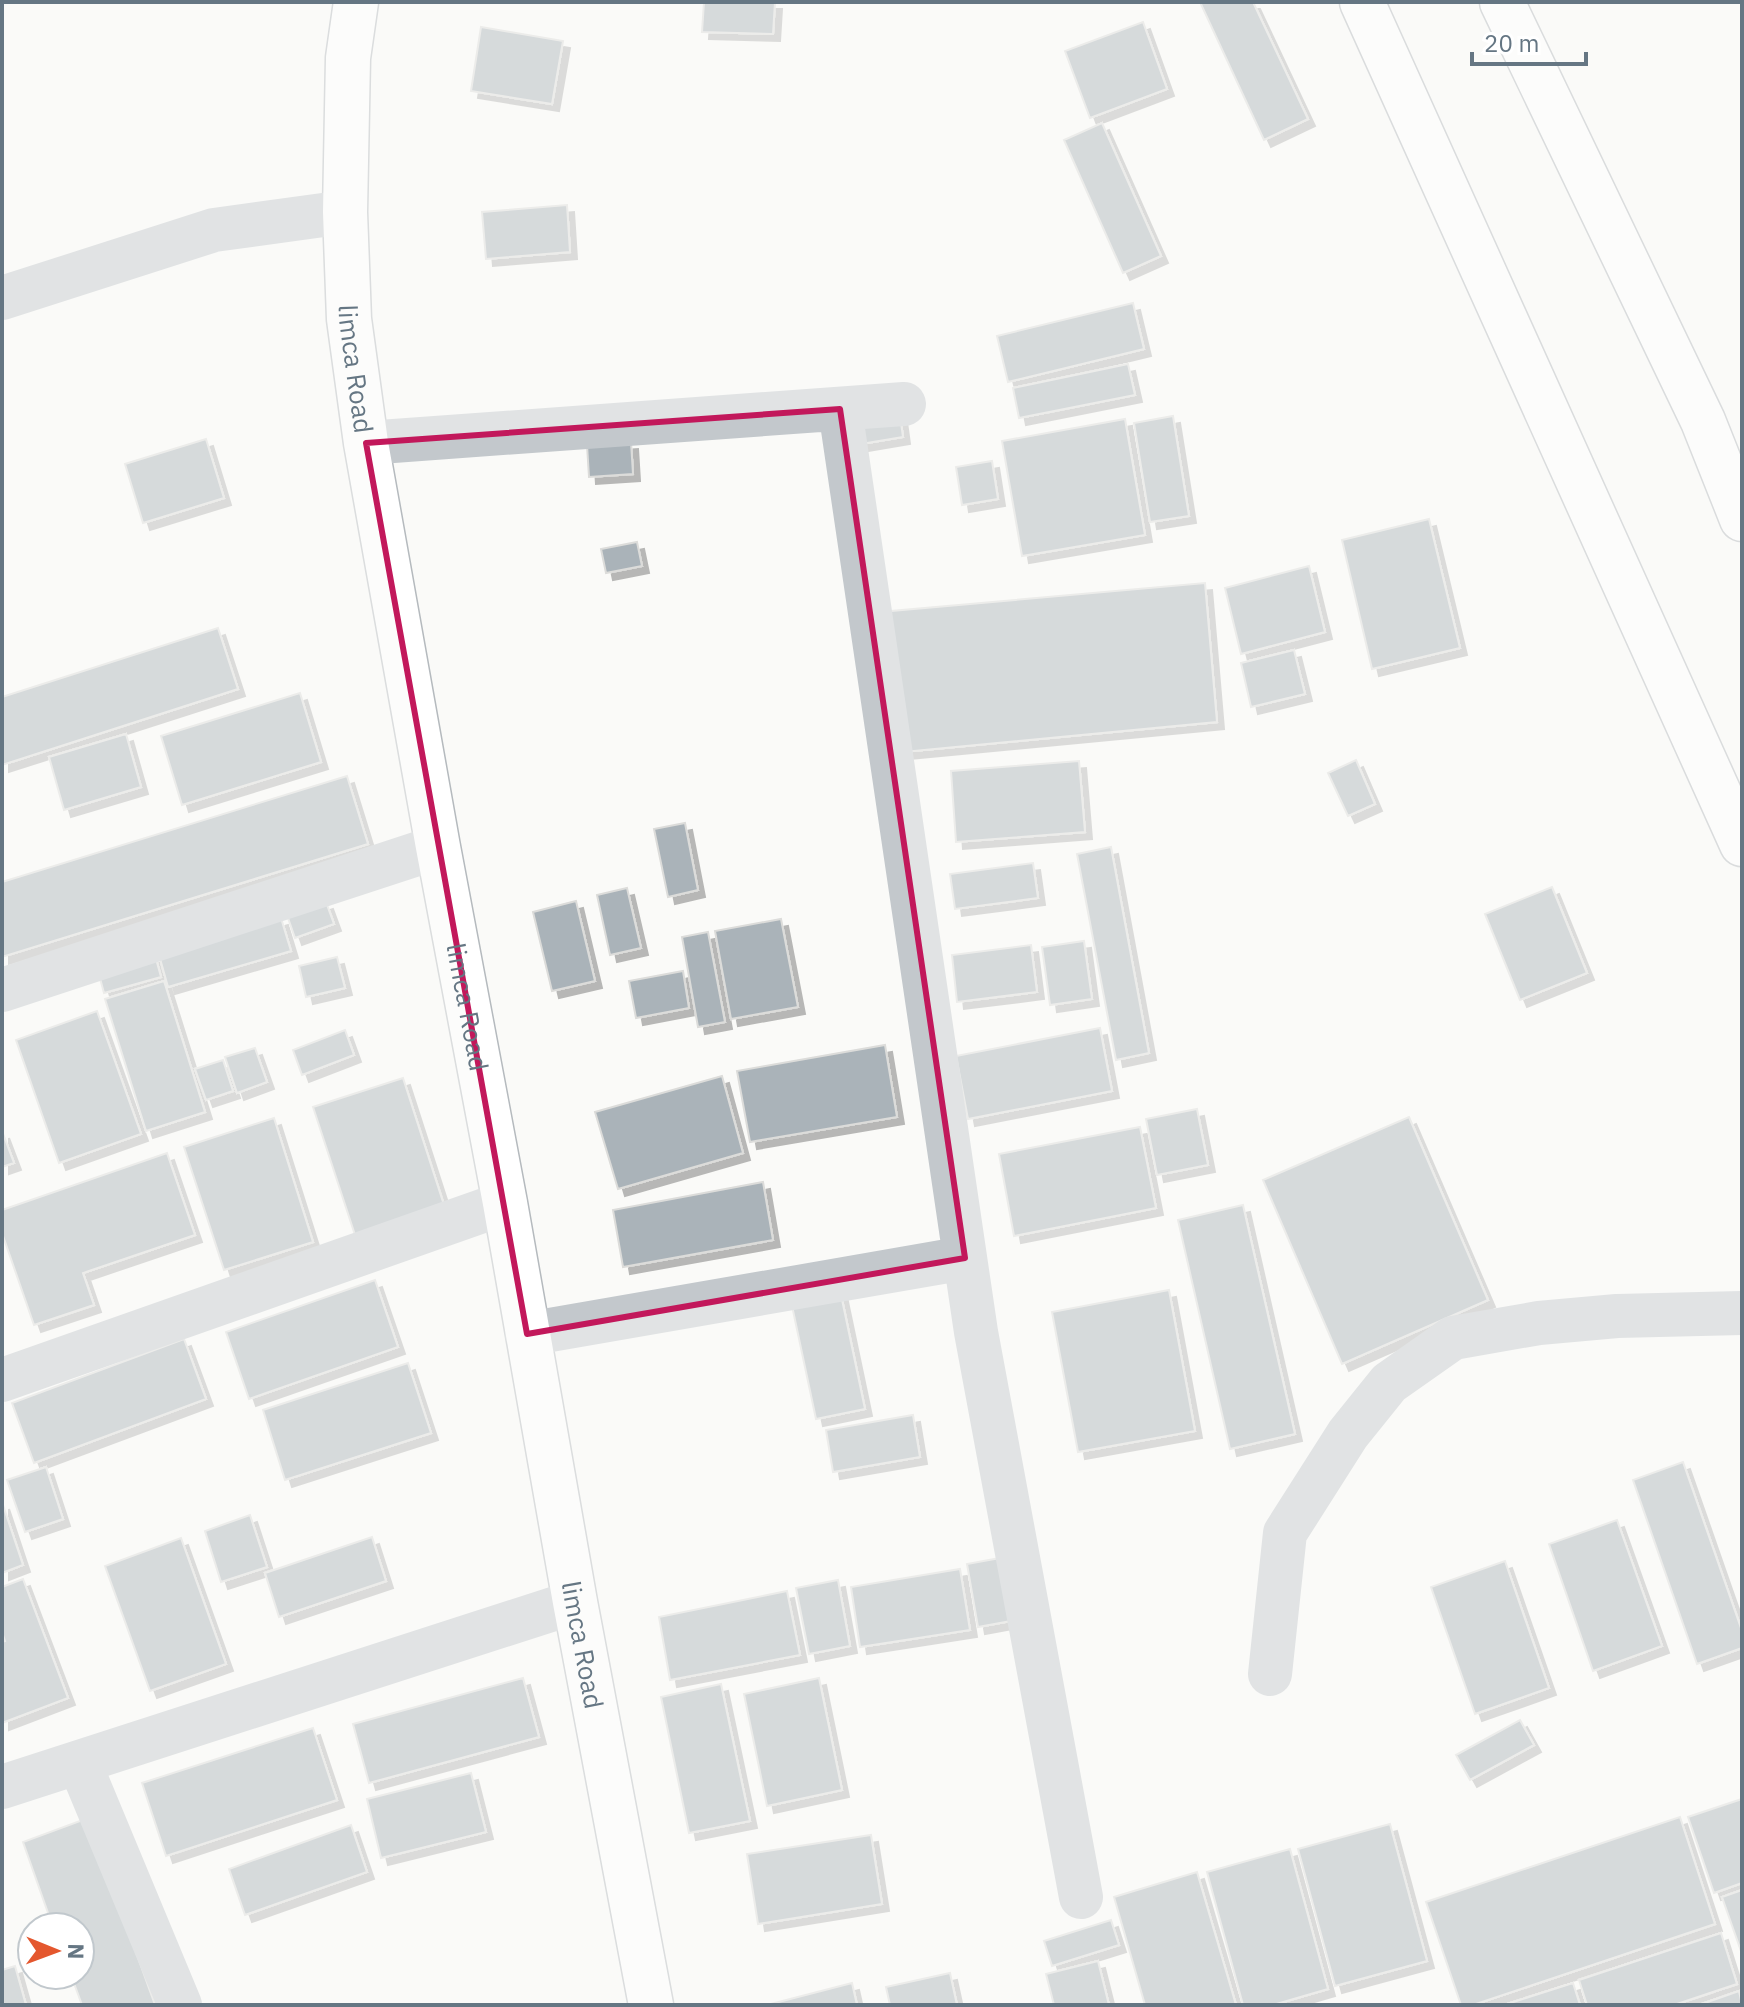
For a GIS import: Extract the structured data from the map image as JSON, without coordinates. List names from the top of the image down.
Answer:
{
  "streets": {
    "main road": ["limca Road"]
  },
  "scale_bar": "20 m",
  "north": "right"
}
